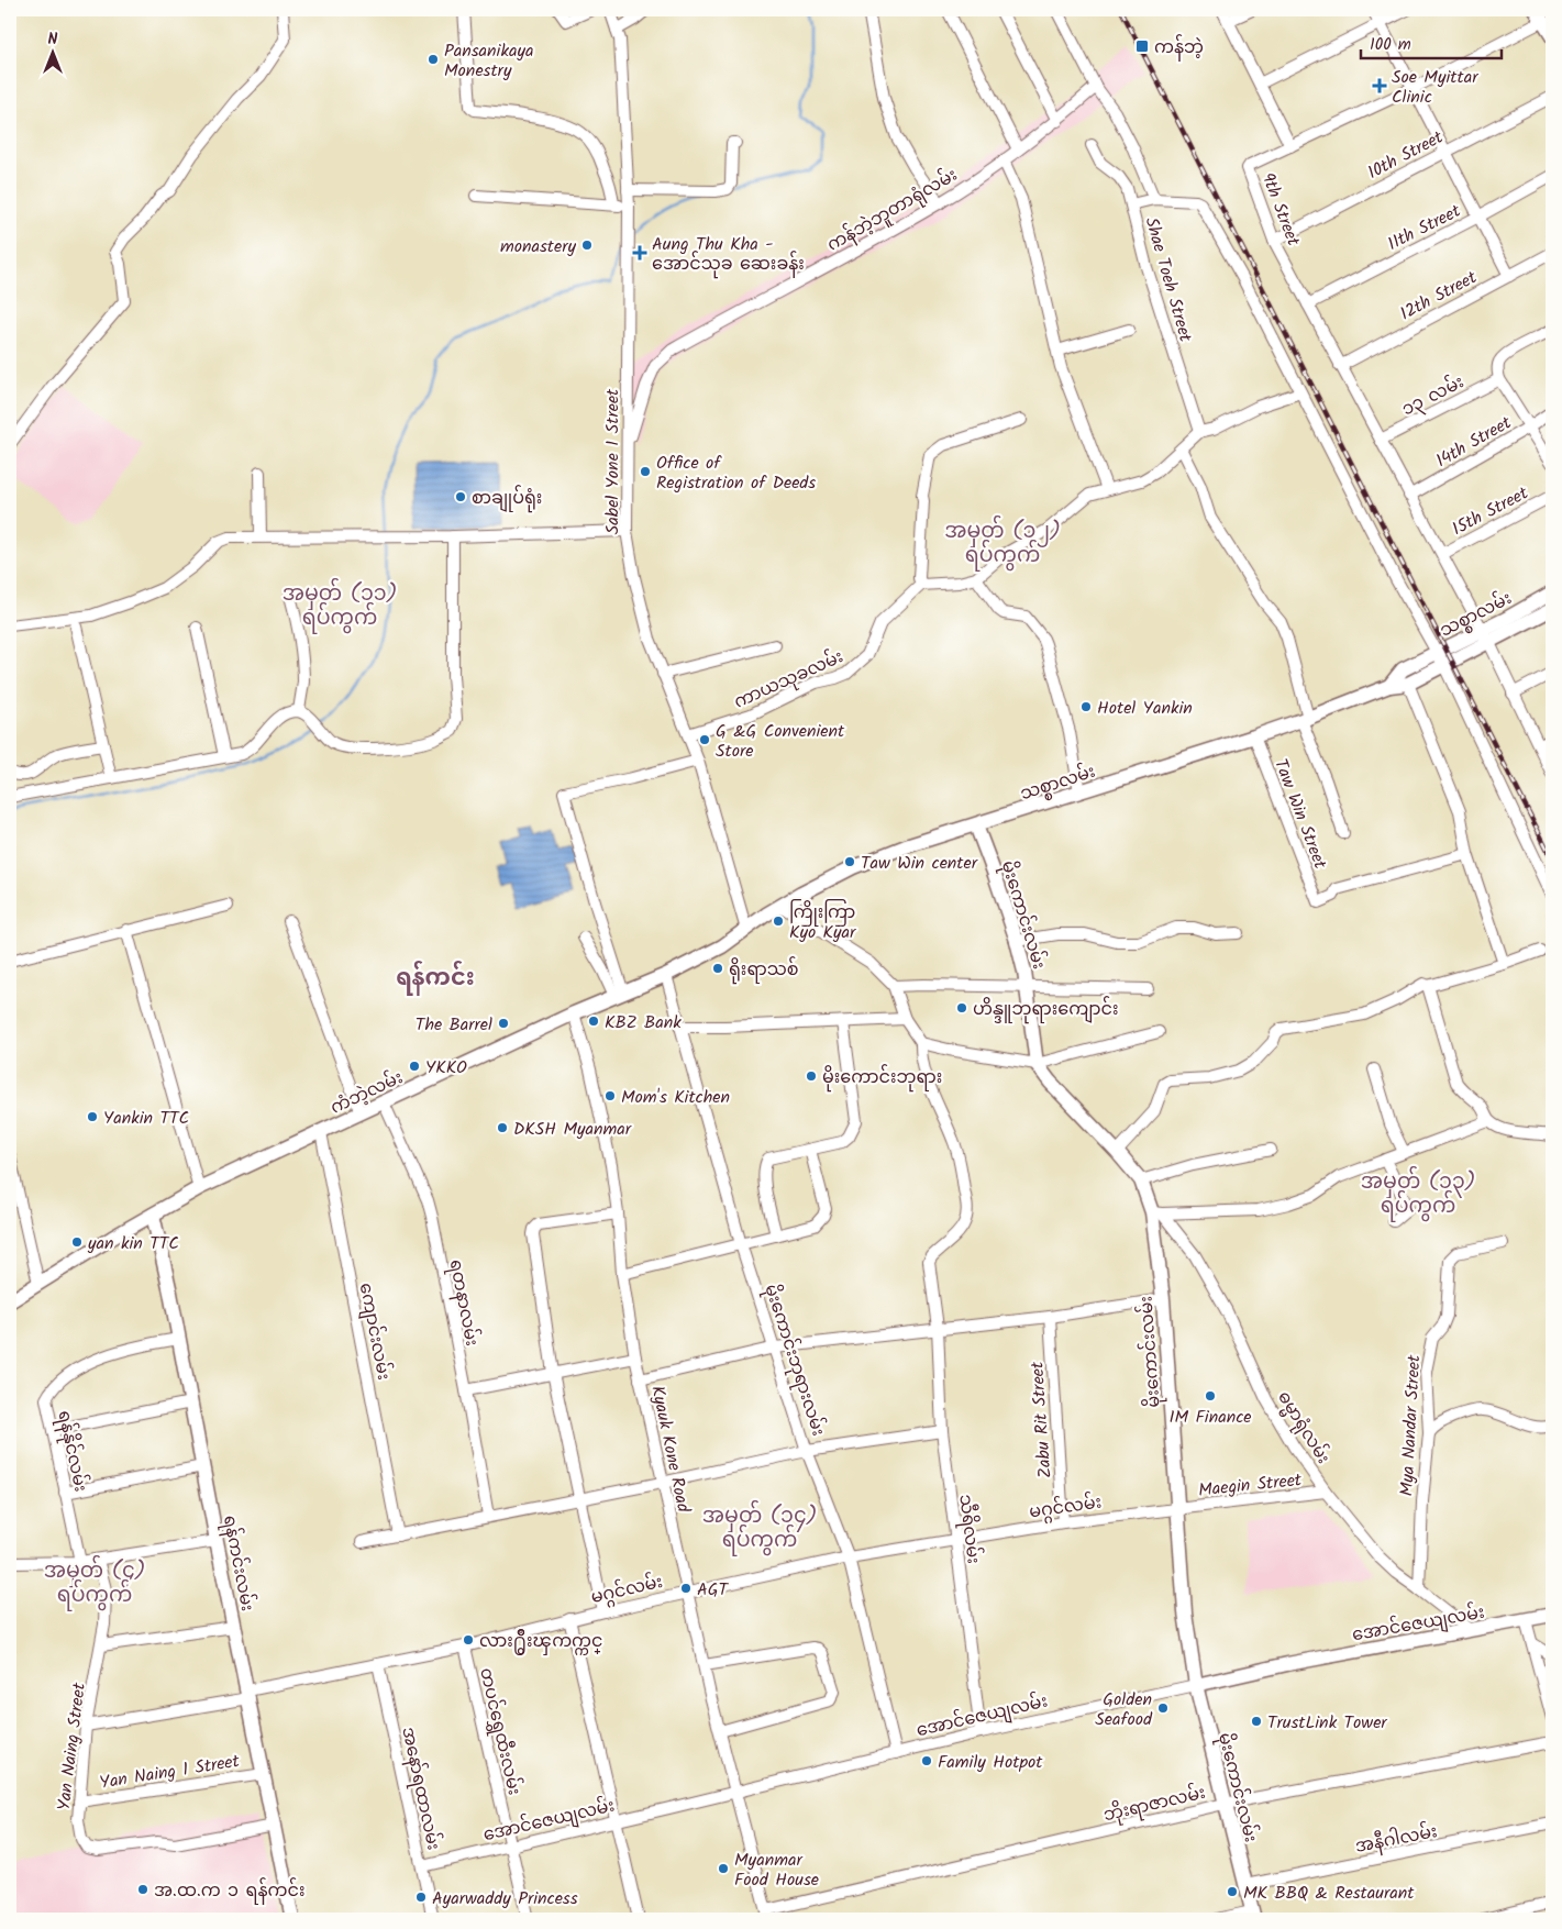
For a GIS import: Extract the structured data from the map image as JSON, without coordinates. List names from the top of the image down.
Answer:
{
  "streets": {
    "main road": [
      "သစ္စာလမ်း",
      "မိုးကောင်းလမ်း",
      "ကံဘဲ့လမ်း",
      "ရန်ကင်းလမ်း",
      "အောင်ဇေယျလမ်း"
    ],
    "street": [
      "10th Street",
      "ကန်ဘဲ့ဘူတာရုံလမ်း",
      "9th Street",
      "11th Street",
      "Shae Toeh Street",
      "12th Street",
      "၁၃ လမ်း",
      "14th Street",
      "Sabel Yone 1 Street",
      "15th Street",
      "ကာယသုခလမ်း",
      "Taw Win Street",
      "ရတနာလမ်း",
      "ကျောင်းလမ်း",
      "မိုးကောင်းဘုရားလမ်း",
      "Zabu Rit Street",
      "Mya Nandar Street",
      "ဓမ္မာရုံလမ်း",
      "Kyauk Kone Road",
      "ရန်နိုင်လမ်း",
      "Maegin Street",
      "မဂ္ဂင်လမ်း",
      "သီရိလမ်း",
      "တပင်ရွှေထီးလမ်း",
      "Yan Naing Street",
      "Yan Naing 1 Street",
      "အနော်ရထာလမ်း",
      "ဘိုးရာဇာလမ်း",
      "အနီဂါလမ်း"
    ]
  },
  "crossings": [
    ["10th Street", "9th Street"],
    ["ကန်ဘဲ့ဘူတာရုံလမ်း", "Sabel Yone 1 Street"],
    ["9th Street", "11th Street"],
    ["9th Street", "12th Street"],
    ["9th Street", "၁၃ လမ်း"],
    ["9th Street", "14th Street"],
    ["9th Street", "15th Street"],
    ["9th Street", "သစ္စာလမ်း"],
    ["Sabel Yone 1 Street", "သစ္စာလမ်း"],
    ["Sabel Yone 1 Street", "ကာယသုခလမ်း"],
    ["Sabel Yone 1 Street", "ကံဘဲ့လမ်း"],
    ["သစ္စာလမ်း", "Taw Win Street"],
    ["သစ္စာလမ်း", "မိုးကောင်းလမ်း"],
    ["သစ္စာလမ်း", "ကံဘဲ့လမ်း"],
    ["မိုးကောင်းလမ်း", "ဓမ္မာရုံလမ်း"],
    ["မိုးကောင်းလမ်း", "Maegin Street"],
    ["မိုးကောင်းလမ်း", "မဂ္ဂင်လမ်း"],
    ["မိုးကောင်းလမ်း", "အောင်ဇေယျလမ်း"],
    ["မိုးကောင်းလမ်း", "ဘိုးရာဇာလမ်း"],
    ["မိုးကောင်းလမ်း", "အနီဂါလမ်း"],
    ["ကံဘဲ့လမ်း", "ရတနာလမ်း"],
    ["ကံဘဲ့လမ်း", "ကျောင်းလမ်း"],
    ["ကံဘဲ့လမ်း", "မိုးကောင်းဘုရားလမ်း"],
    ["ကံဘဲ့လမ်း", "Kyauk Kone Road"],
    ["ကံဘဲ့လမ်း", "ရန်ကင်းလမ်း"],
    ["မိုးကောင်းဘုရားလမ်း", "မဂ္ဂင်လမ်း"],
    ["မိုးကောင်းဘုရားလမ်း", "အောင်ဇေယျလမ်း"],
    ["Zabu Rit Street", "မဂ္ဂင်လမ်း"],
    ["Mya Nandar Street", "ဓမ္မာရုံလမ်း"],
    ["ဓမ္မာရုံလမ်း", "Maegin Street"],
    ["ဓမ္မာရုံလမ်း", "အောင်ဇေယျလမ်း"],
    ["Kyauk Kone Road", "မဂ္ဂင်လမ်း"],
    ["Kyauk Kone Road", "အောင်ဇေယျလမ်း"],
    ["Kyauk Kone Road", "ဘိုးရာဇာလမ်း"],
    ["ရန်နိုင်လမ်း", "ရန်ကင်းလမ်း"],
    ["Maegin Street", "မဂ္ဂင်လမ်း"],
    ["မဂ္ဂင်လမ်း", "သီရိလမ်း"],
    ["မဂ္ဂင်လမ်း", "ရန်ကင်းလမ်း"],
    ["မဂ္ဂင်လမ်း", "တပင်ရွှေထီးလမ်း"],
    ["မဂ္ဂင်လမ်း", "Yan Naing Street"],
    ["မဂ္ဂင်လမ်း", "အနော်ရထာလမ်း"],
    ["သီရိလမ်း", "အောင်ဇေယျလမ်း"],
    ["ရန်ကင်းလမ်း", "Yan Naing Street"],
    ["ရန်ကင်းလမ်း", "Yan Naing 1 Street"],
    ["အောင်ဇေယျလမ်း", "တပင်ရွှေထီးလမ်း"],
    ["အောင်ဇေယျလမ်း", "အနော်ရထာလမ်း"],
    ["Yan Naing Street", "Yan Naing 1 Street"]
  ],
  "districts": [
    "အမှတ် (၁၂) ရပ်ကွက်",
    "အမှတ် (၁၁) ရပ်ကွက်",
    "ရန်ကင်း",
    "အမှတ် (၁၃) ရပ်ကွက်",
    "အမှတ် (၁၄) ရပ်ကွက်",
    "အမှတ် (၄) ရပ်ကွက်"
  ],
  "places": {
    "transit": ["ကန်ဘဲ့"],
    "other": [
      "Pansanikaya Monestry",
      "monastery",
      "Office of Registration of Deeds",
      "စာချုပ်ရုံး",
      "Hotel Yankin",
      "G &G Convenient Store",
      "Taw Win center",
      "ကြိုးကြာ Kyo Kyar",
      "ရိုးရာသစ်",
      "ဟိန္ဒူဘုရားကျောင်း",
      "KBZ Bank",
      "The Barrel",
      "YKKO",
      "မိုးကောင်းဘုရား",
      "Mom's Kitchen",
      "Yankin TTC",
      "DKSH Myanmar",
      "yan kin TTC",
      "IM Finance",
      "AGT",
      "လား႐ွိဳးၾကက္ကင္",
      "Golden Seafood",
      "TrustLink Tower",
      "Family Hotpot",
      "Myanmar Food House",
      "အ.ထ.က ၁ ရန်ကင်း",
      "MK BBQ & Restaurant",
      "Ayarwaddy Princess"
    ],
    "health": ["Soe Myittar Clinic", "Aung Thu Kha - အောင်သုခ ဆေးခန်း"]
  },
  "scale_bar": "100 m",
  "north": "top"
}
